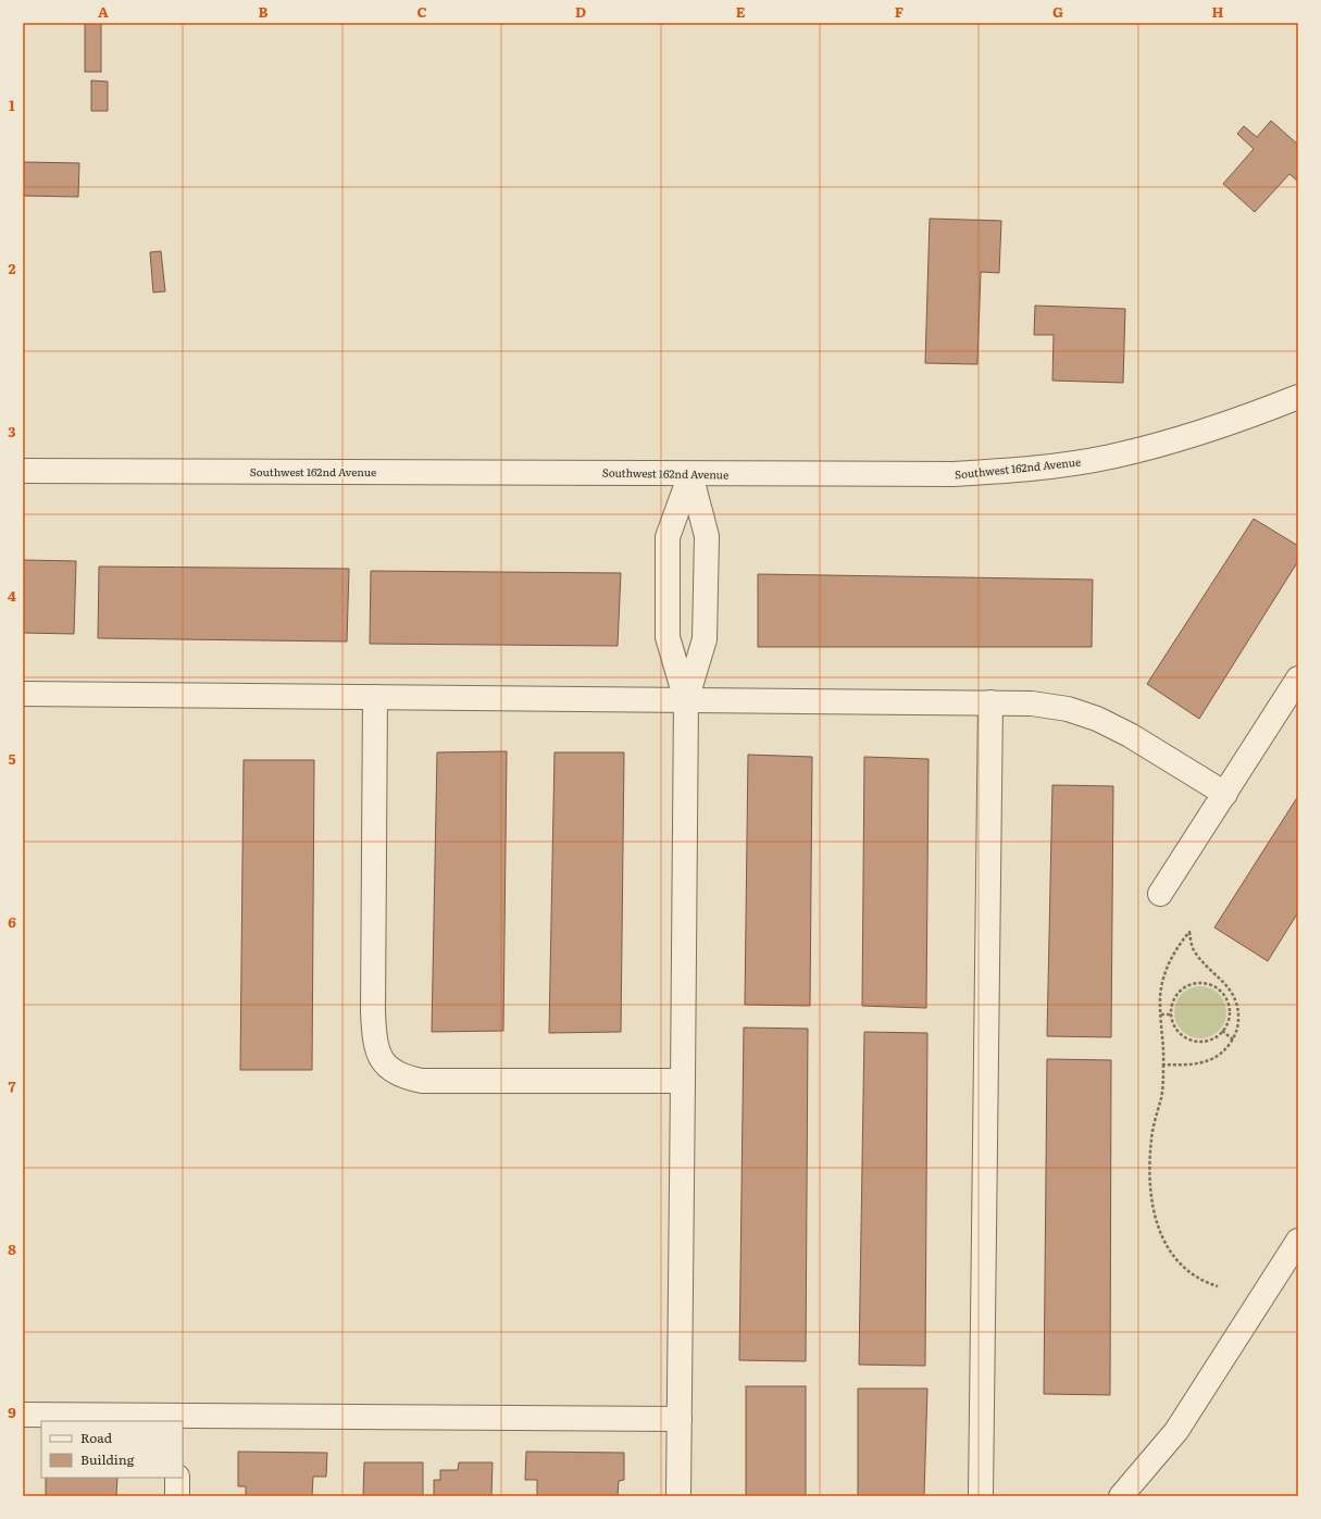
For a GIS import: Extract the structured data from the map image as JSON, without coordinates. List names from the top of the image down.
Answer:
{
  "streets": {
    "street": ["Southwest 162nd Avenue"]
  },
  "legend": ["Road", "Building"],
  "grid": {
    "columns": [
      "A",
      "B",
      "C",
      "D",
      "E",
      "F",
      "G",
      "H"
    ],
    "rows": [
      "1",
      "2",
      "3",
      "4",
      "5",
      "6",
      "7",
      "8",
      "9"
    ]
  }
}
